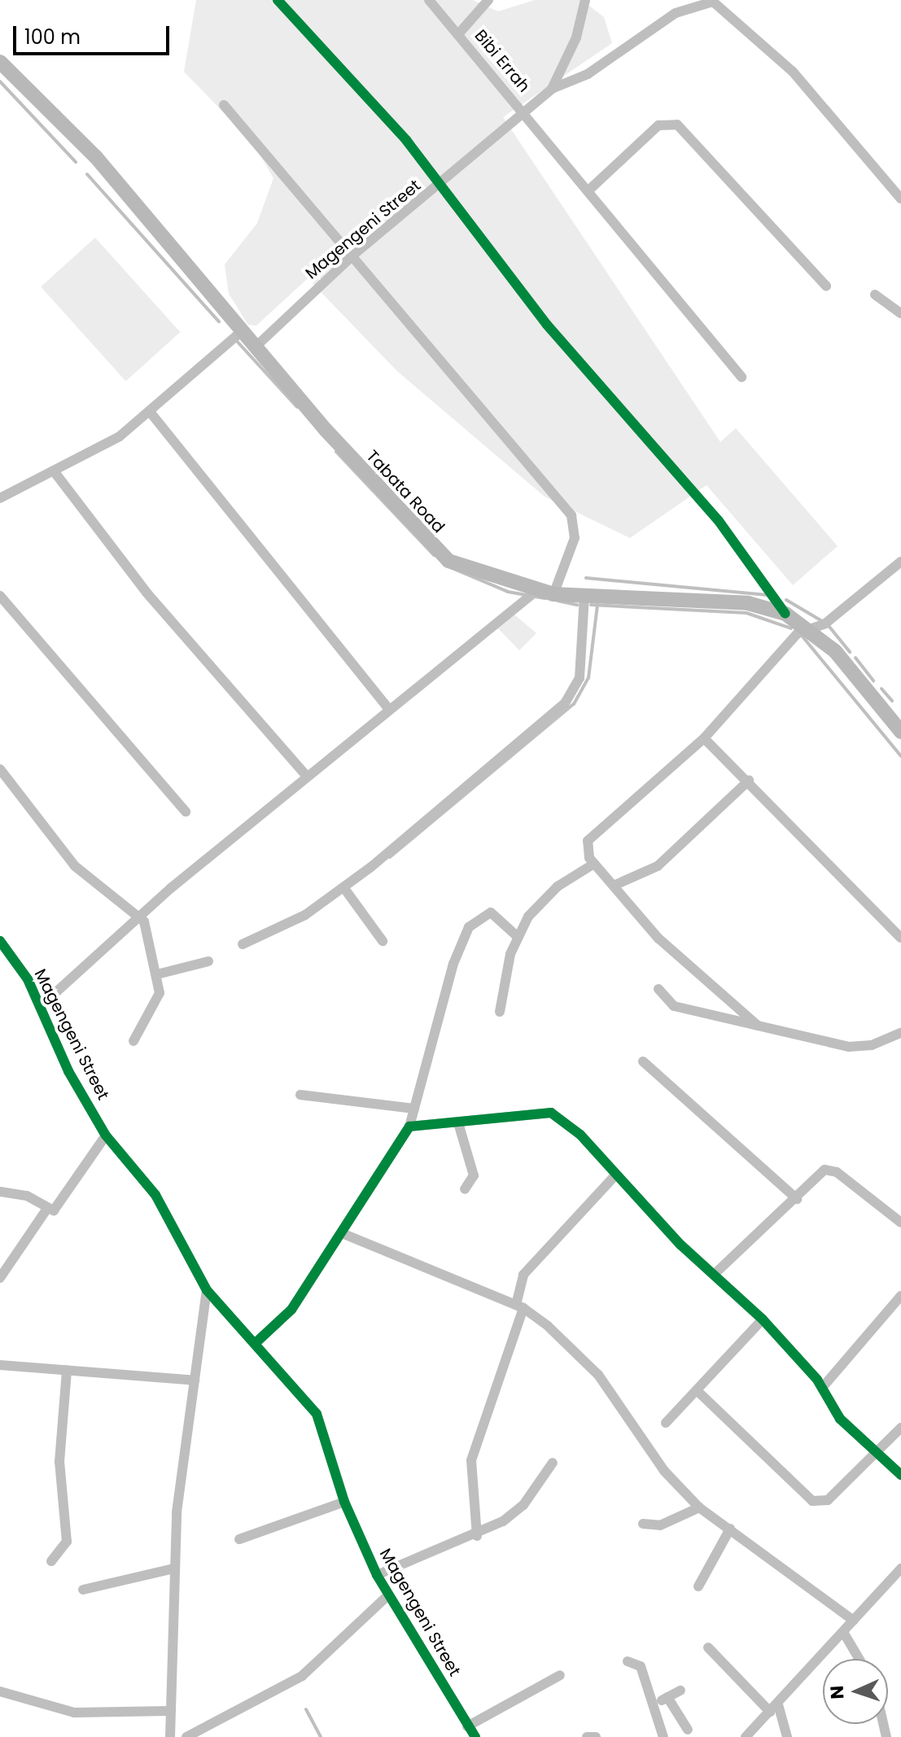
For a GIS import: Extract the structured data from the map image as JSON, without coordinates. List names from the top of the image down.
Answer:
{
  "streets": {
    "main road": ["Tabata Road"],
    "street": ["Bibi Errah", "Magengeni Street"]
  },
  "crossings": [
    ["Bibi Errah", "Magengeni Street"],
    ["Magengeni Street", "Tabata Road"]
  ],
  "scale_bar": "100 m",
  "north": "left"
}
